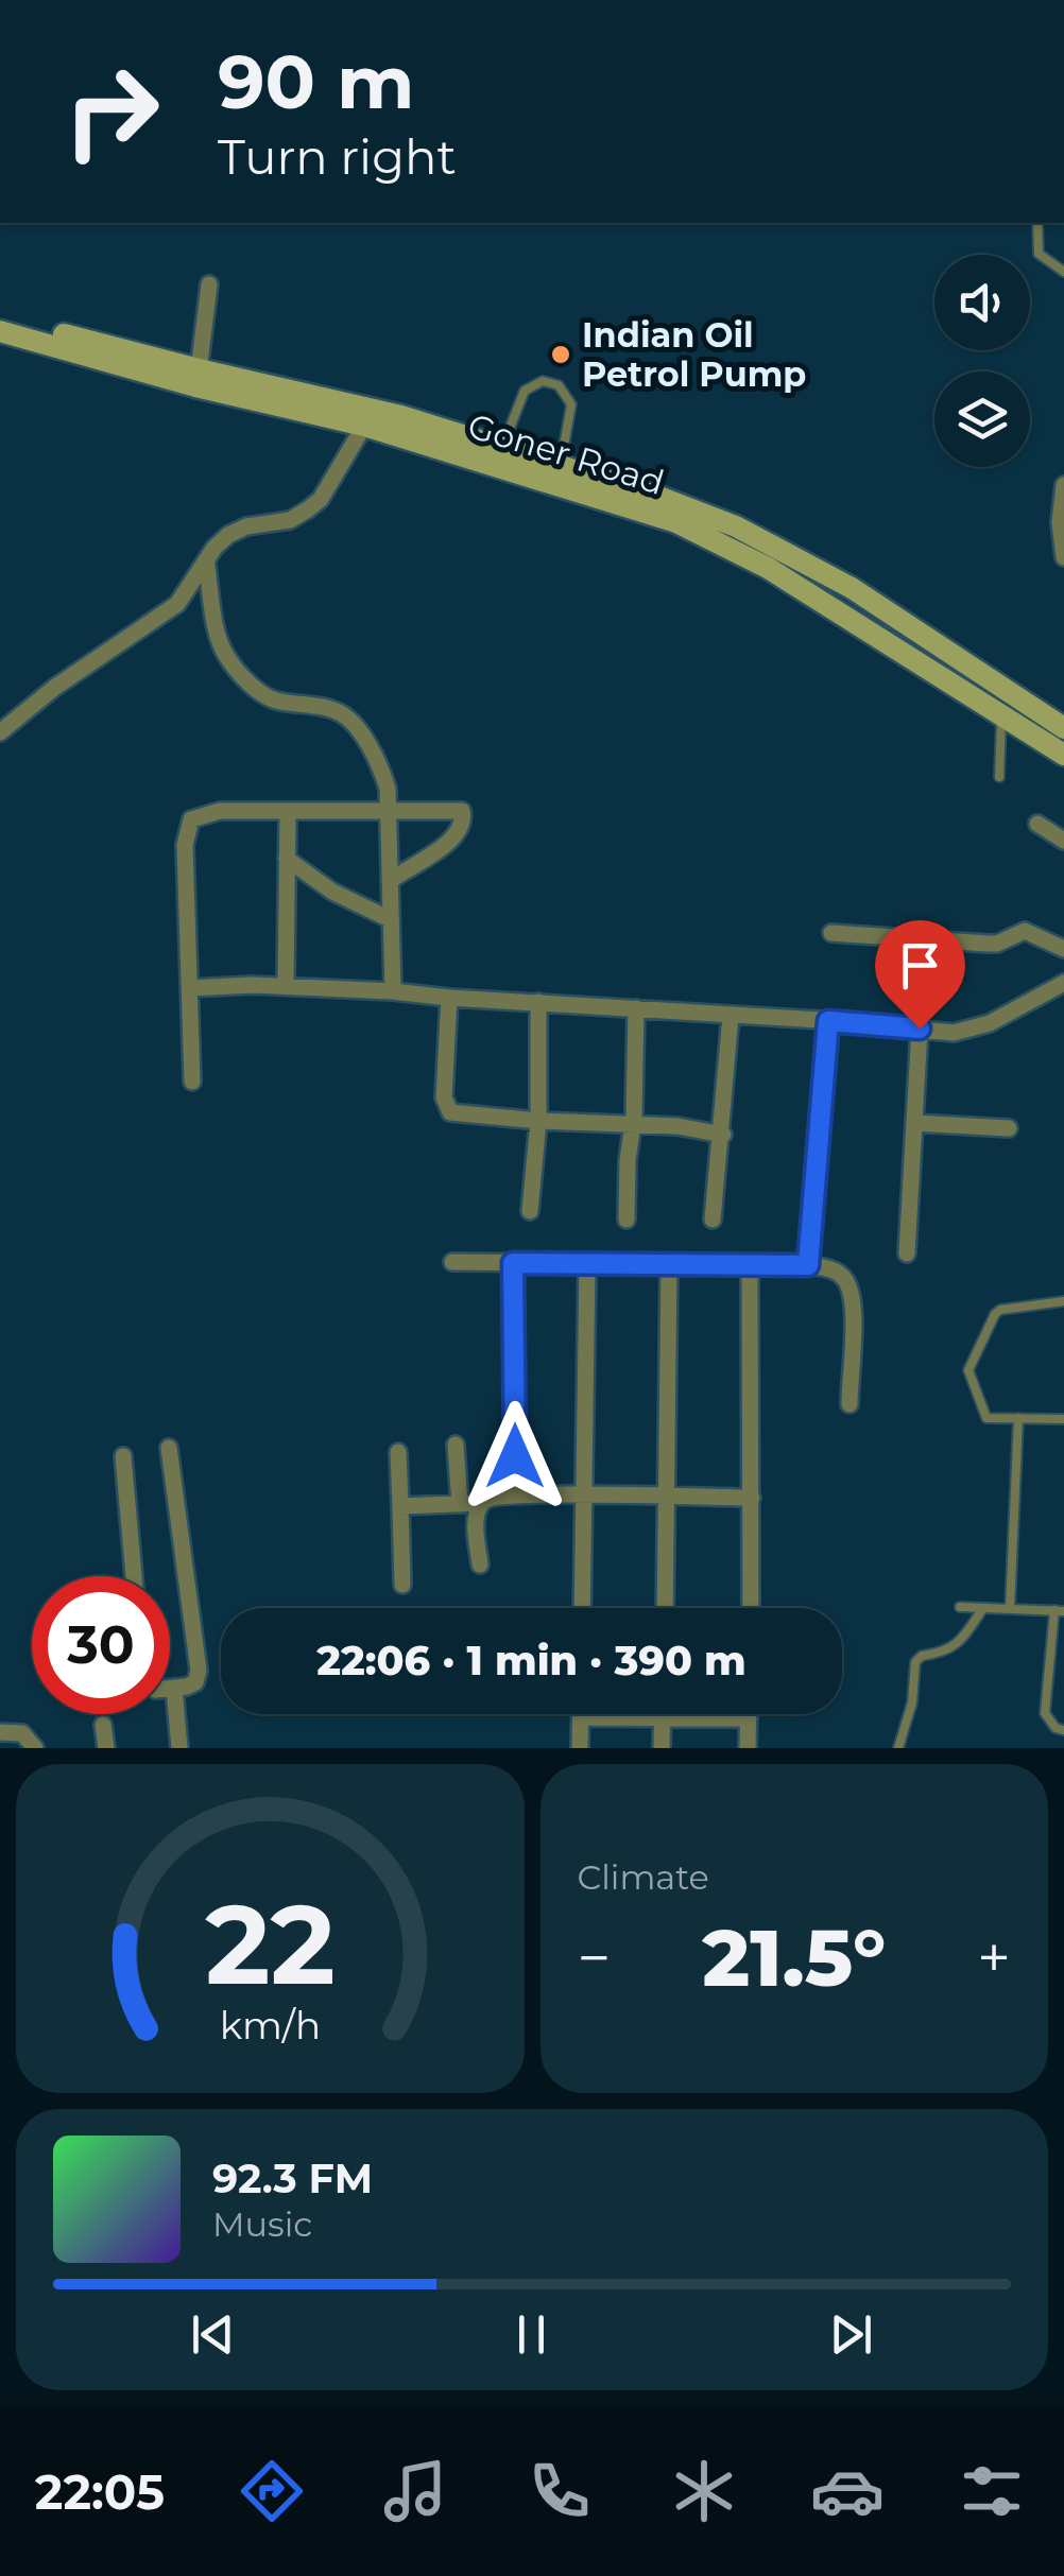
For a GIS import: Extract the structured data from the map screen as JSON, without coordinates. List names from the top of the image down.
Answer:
{
  "streets": {
    "street": ["Goner Road"]
  },
  "places": ["Indian Oil Petrol Pump"],
  "page": {
    "turn": ["90 m", "Turn right"],
    "limit": "30",
    "trip": "22:06 · 1 min · 390 m",
    "tile": "Climate",
    "heat": ["−", "21.5°", "+"],
    "song": ["92.3 FM", "Music"],
    "tabs": "22:05",
    "gauge": ["22", "km/h"]
  }
}
